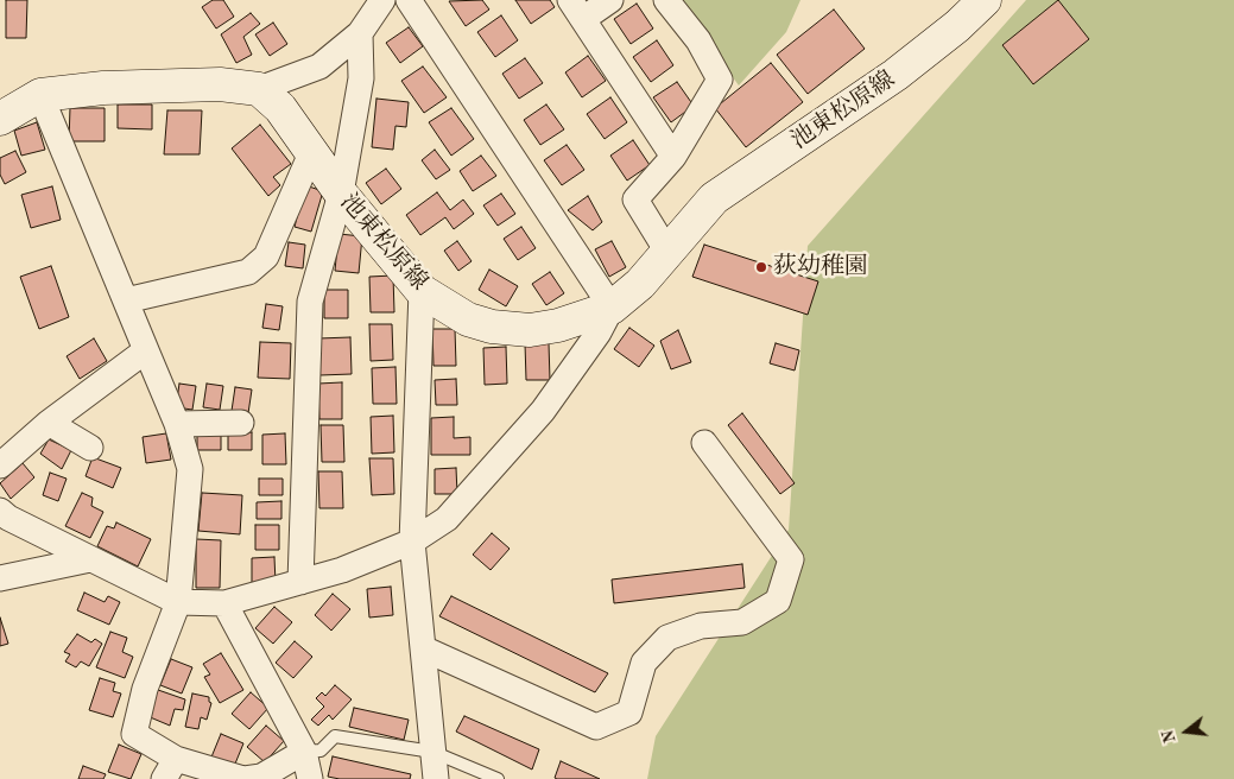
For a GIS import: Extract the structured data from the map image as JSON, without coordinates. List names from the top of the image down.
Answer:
{
  "streets": {
    "main road": ["池東松原線"]
  },
  "places": ["荻幼稚園"],
  "north": "left"
}
